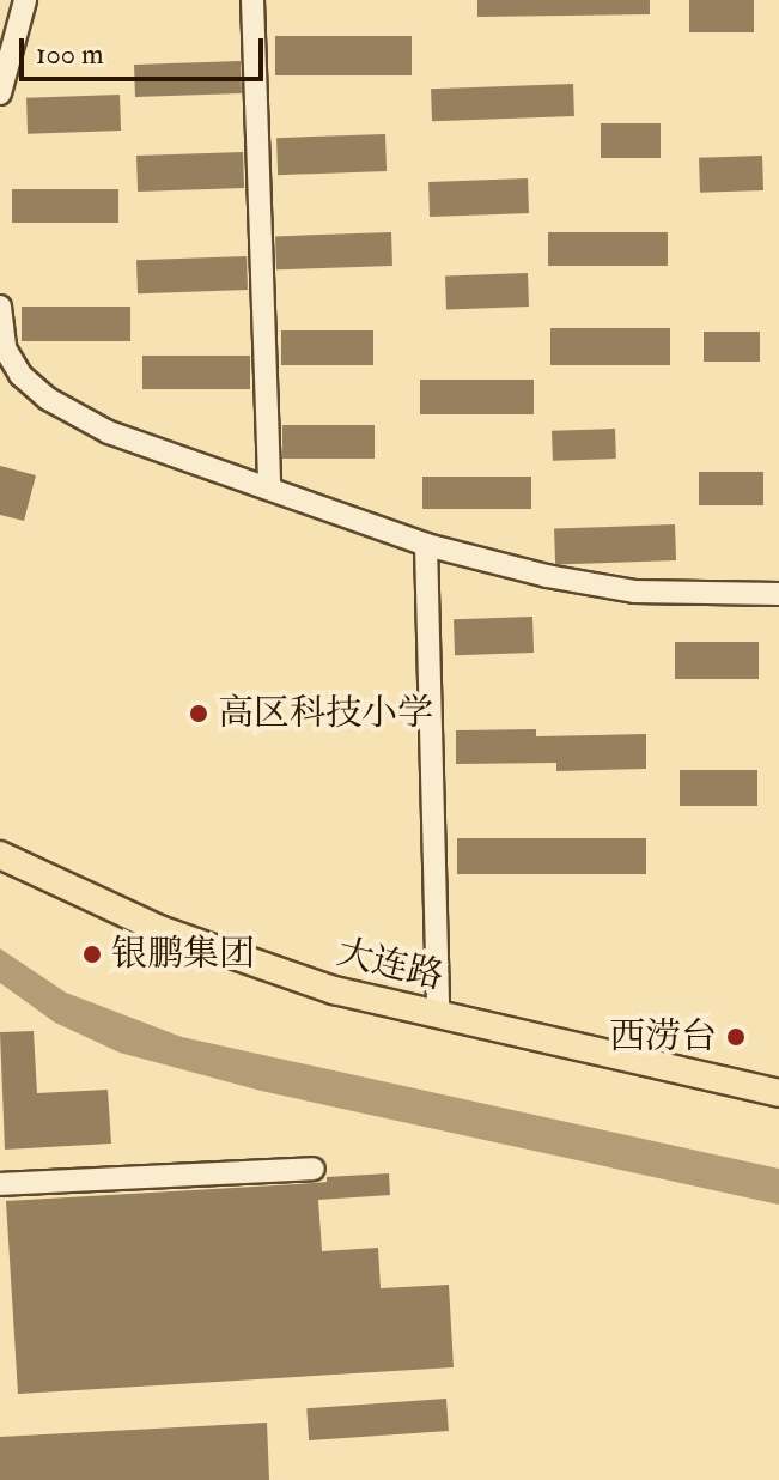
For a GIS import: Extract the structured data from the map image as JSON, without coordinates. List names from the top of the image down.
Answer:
{
  "streets": {
    "main road": ["大连路"]
  },
  "places": ["高区科技小学", "银鹏集团", "西涝台"],
  "scale_bar": "100 m"
}
